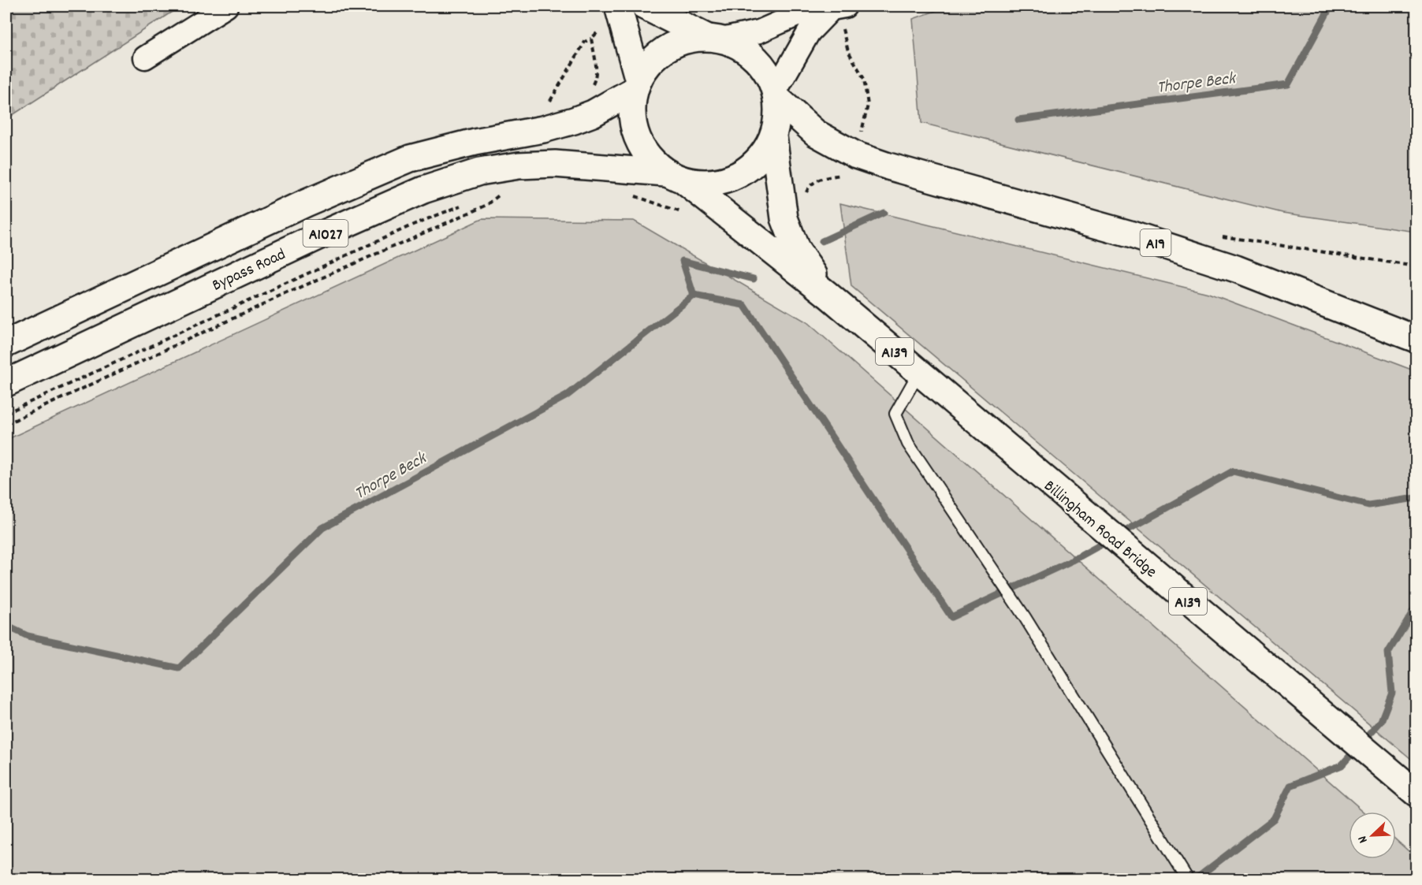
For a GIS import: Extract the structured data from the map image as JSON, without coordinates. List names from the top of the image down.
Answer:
{
  "streets": {
    "main road": [
      "A1027",
      "A19",
      "Bypass Road",
      "A139",
      "Billingham Road Bridge"
    ]
  },
  "crossings": [
    ["A1027", "A19"],
    ["A1027", "Bypass Road"],
    ["A1027", "A139"],
    ["A19", "Bypass Road"],
    ["A19", "A139"],
    ["Bypass Road", "A139"],
    ["A139", "Billingham Road Bridge"]
  ],
  "water": ["Thorpe Beck"],
  "north": "bottom left"
}
